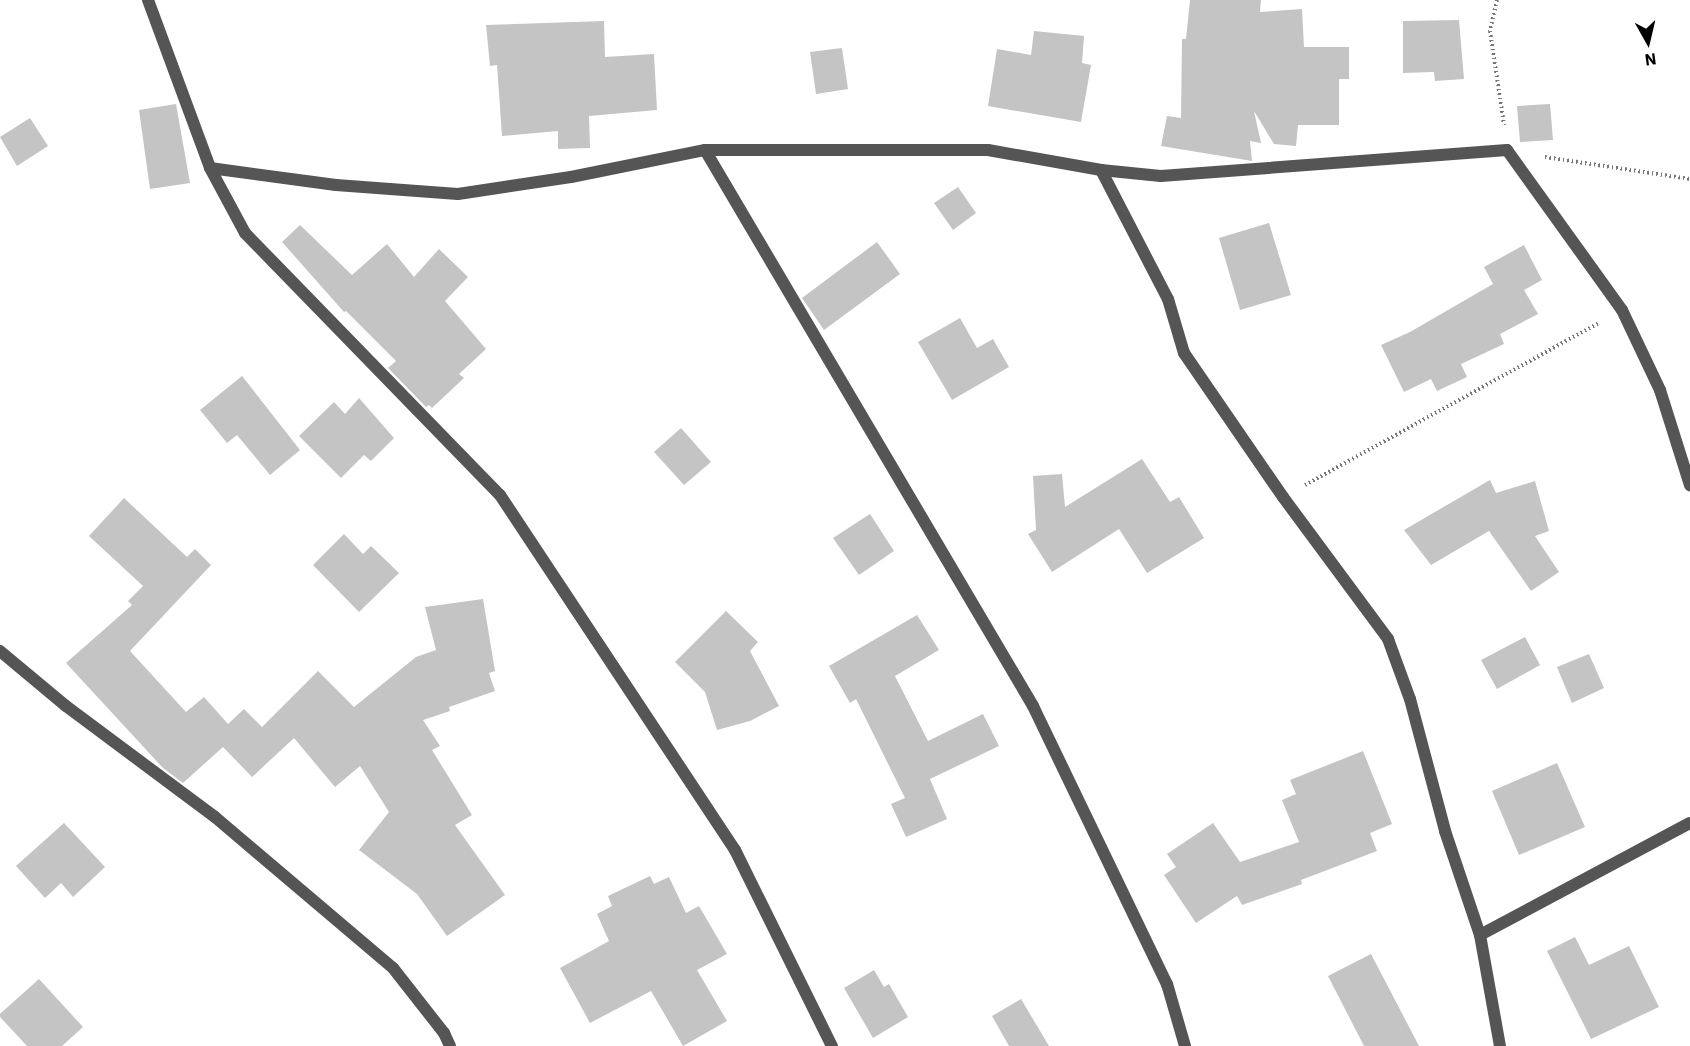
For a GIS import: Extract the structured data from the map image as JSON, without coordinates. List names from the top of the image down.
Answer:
{
  "north": "bottom"
}
